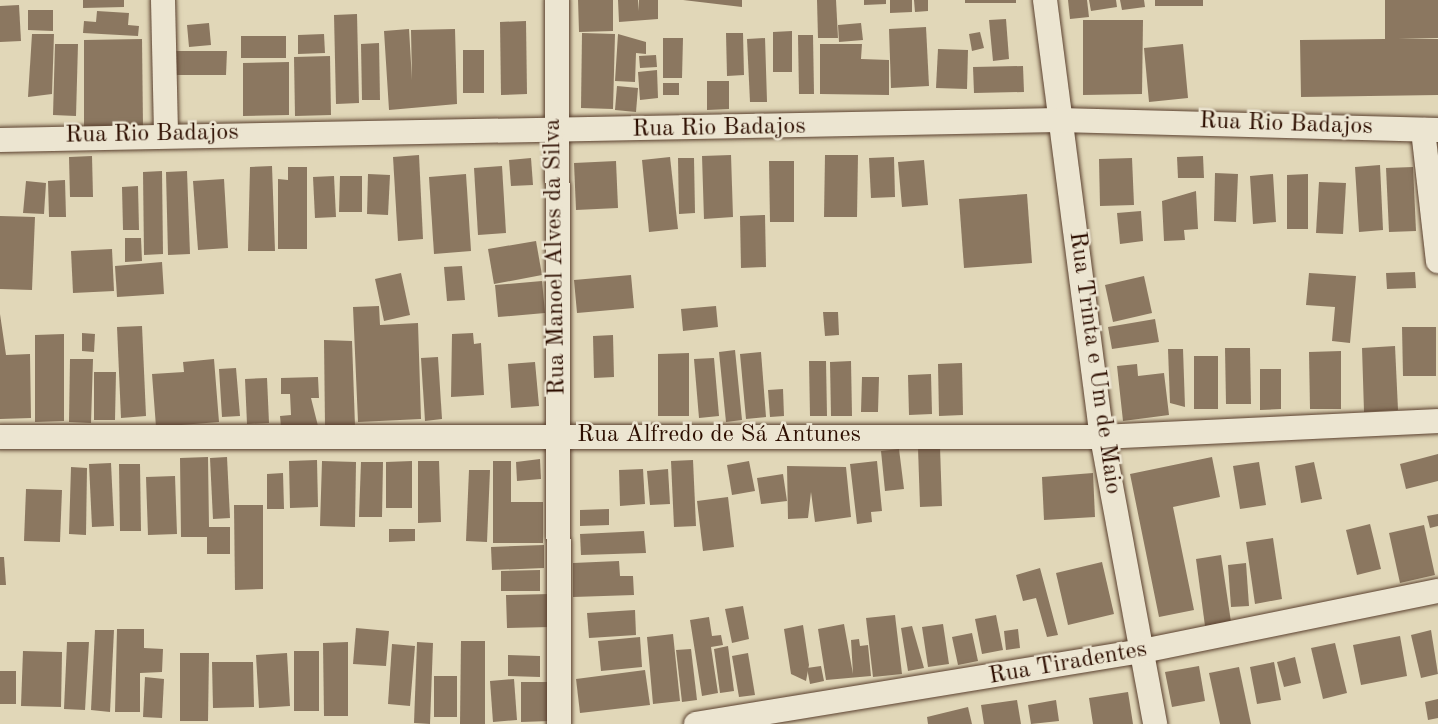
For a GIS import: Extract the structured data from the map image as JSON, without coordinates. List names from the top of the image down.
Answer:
{
  "streets": {
    "street": [
      "Rua Rio Badajos",
      "Rua Manoel Alves da Silva",
      "Rua Trinta e Um de Maio",
      "Rua Alfredo de Sá Antunes",
      "Rua Tiradentes"
    ]
  },
  "crossings": [
    ["Rua Rio Badajos", "Rua Manoel Alves da Silva"],
    ["Rua Rio Badajos", "Rua Trinta e Um de Maio"],
    ["Rua Manoel Alves da Silva", "Rua Alfredo de Sá Antunes"],
    ["Rua Trinta e Um de Maio", "Rua Alfredo de Sá Antunes"],
    ["Rua Trinta e Um de Maio", "Rua Tiradentes"]
  ]
}
